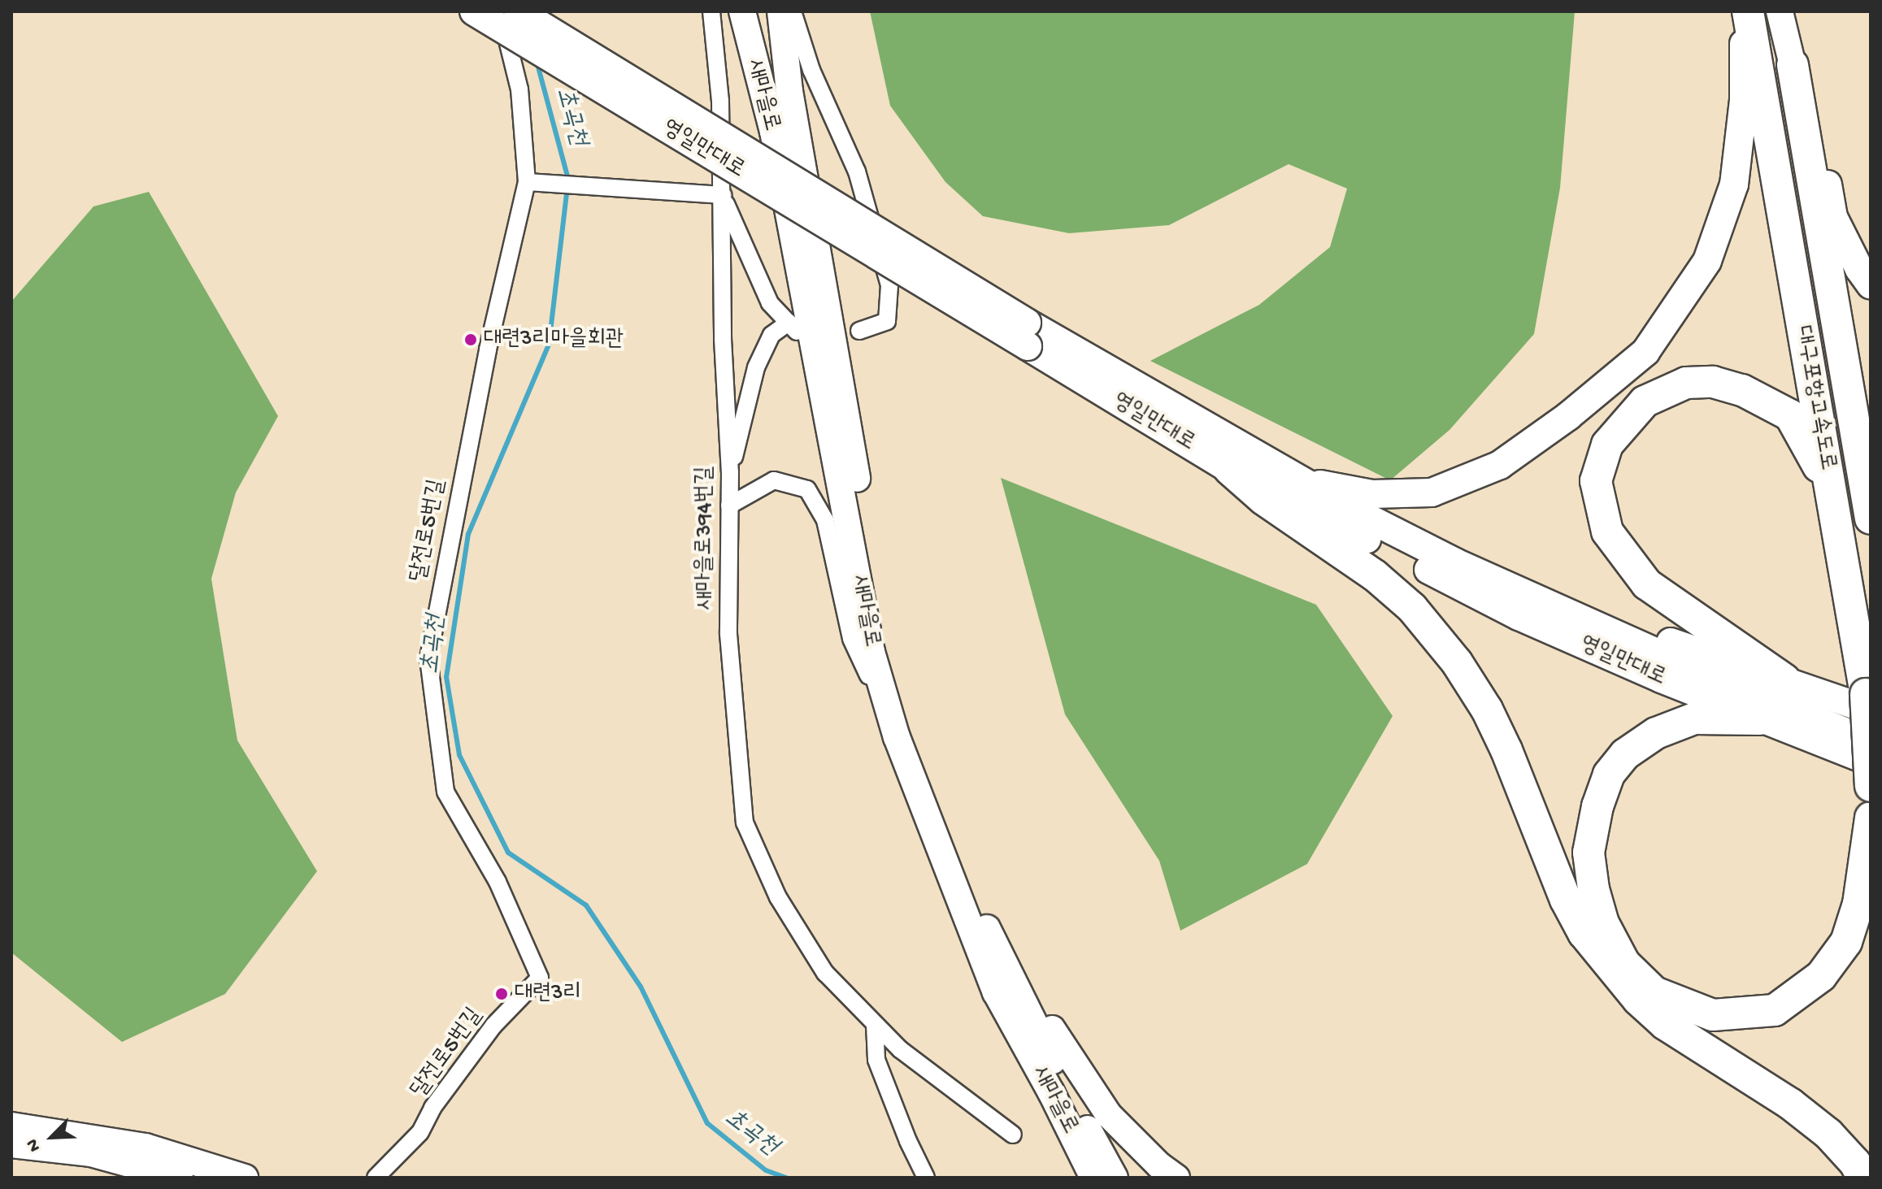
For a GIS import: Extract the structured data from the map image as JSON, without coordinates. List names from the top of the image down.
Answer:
{
  "streets": {
    "highway": ["영일만대로", "대구포항고속도로"],
    "main road": ["새마을로"],
    "street": ["달전로5번길", "새마을로394번길"]
  },
  "water": ["초곡천"],
  "places": ["대련3리마을회관", "대련3리"],
  "north": "bottom left"
}
